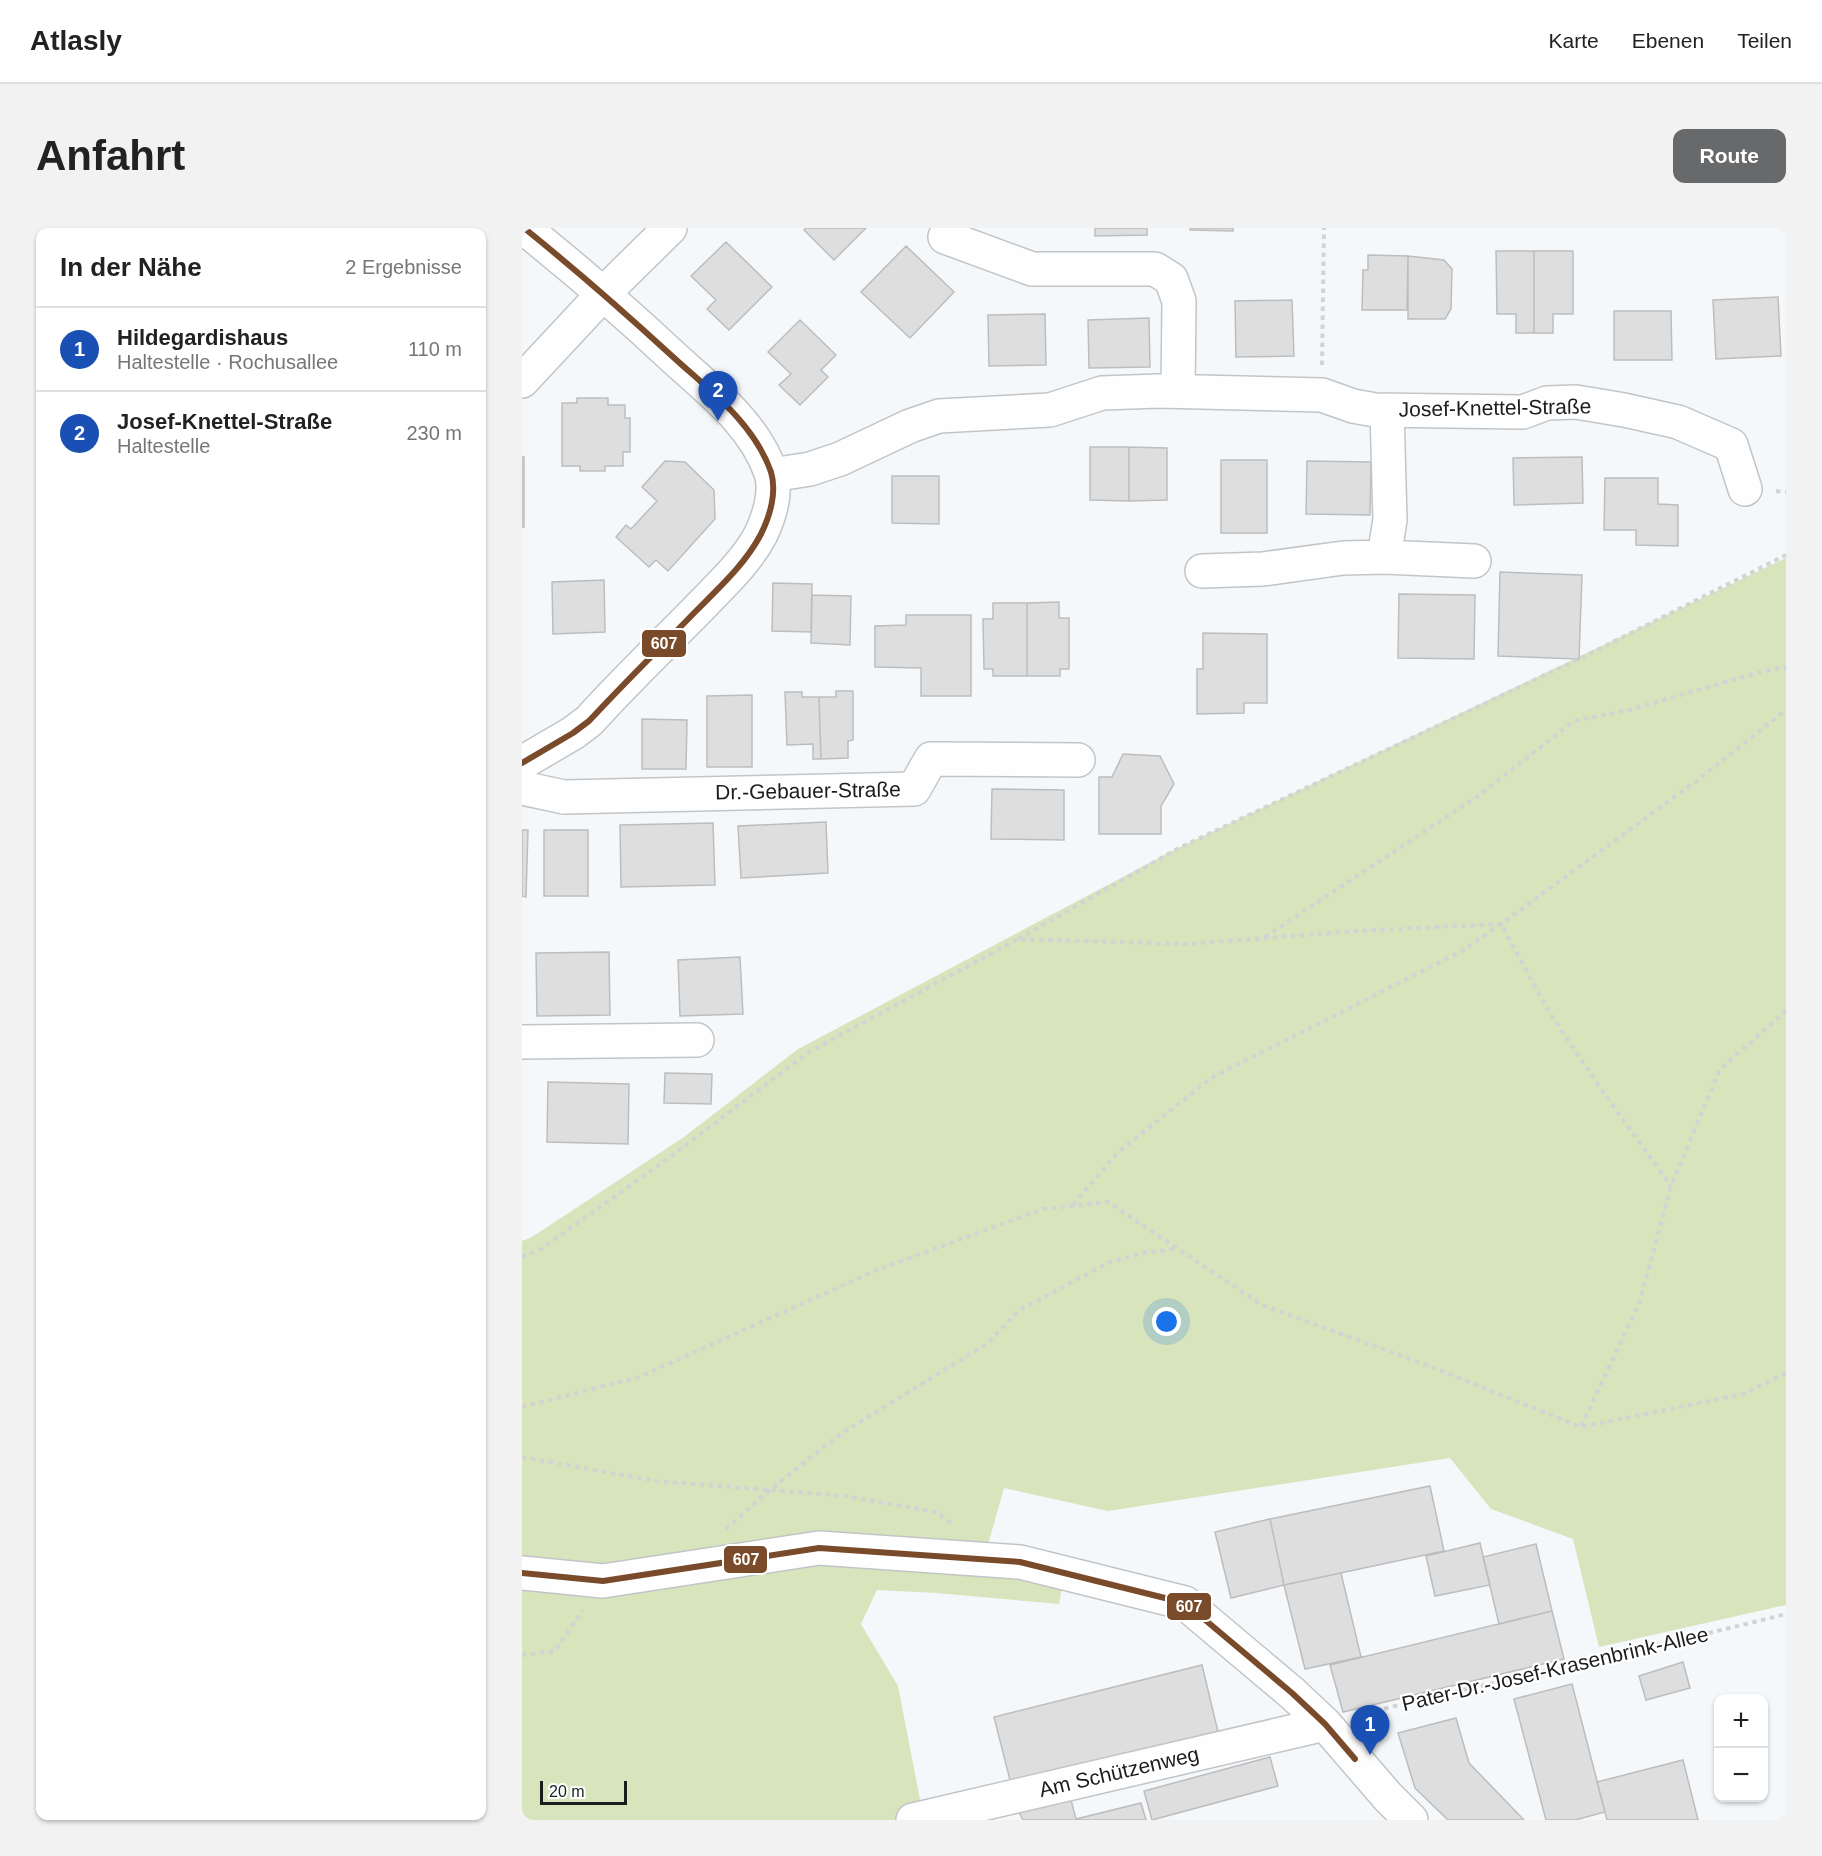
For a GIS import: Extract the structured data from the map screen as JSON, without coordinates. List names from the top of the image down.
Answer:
{
  "streets": {
    "street": ["Josef-Knettel-Straße", "Dr.-Gebauer-Straße", "Am Schützenweg"],
    "path": ["Pater-Dr.-Josef-Krasenbrink-Allee"]
  },
  "crossings": [
    ["Pater-Dr.-Josef-Krasenbrink-Allee", "Am Schützenweg"]
  ],
  "lines": ["transit line 607"],
  "scale_bar": "20 m",
  "page": {
    "header": "Atlasly",
    "nav": ["Karte", "Ebenen", "Teilen"],
    "buttons": "Route",
    "title": "Anfahrt",
    "heading": ["In der Nähe", "2 Ergebnisse"],
    "list": [
      {
        "mark": "1",
        "name": "Hildegardishaus",
        "note": "Haltestelle · Rochusallee",
        "value": "110 m"
      },
      {
        "mark": "2",
        "name": "Josef-Knettel-Straße",
        "note": "Haltestelle",
        "value": "230 m"
      }
    ],
    "pins": ["2", "1"],
    "map_buttons": ["+", "−"],
    "scale": "20 m"
  }
}
